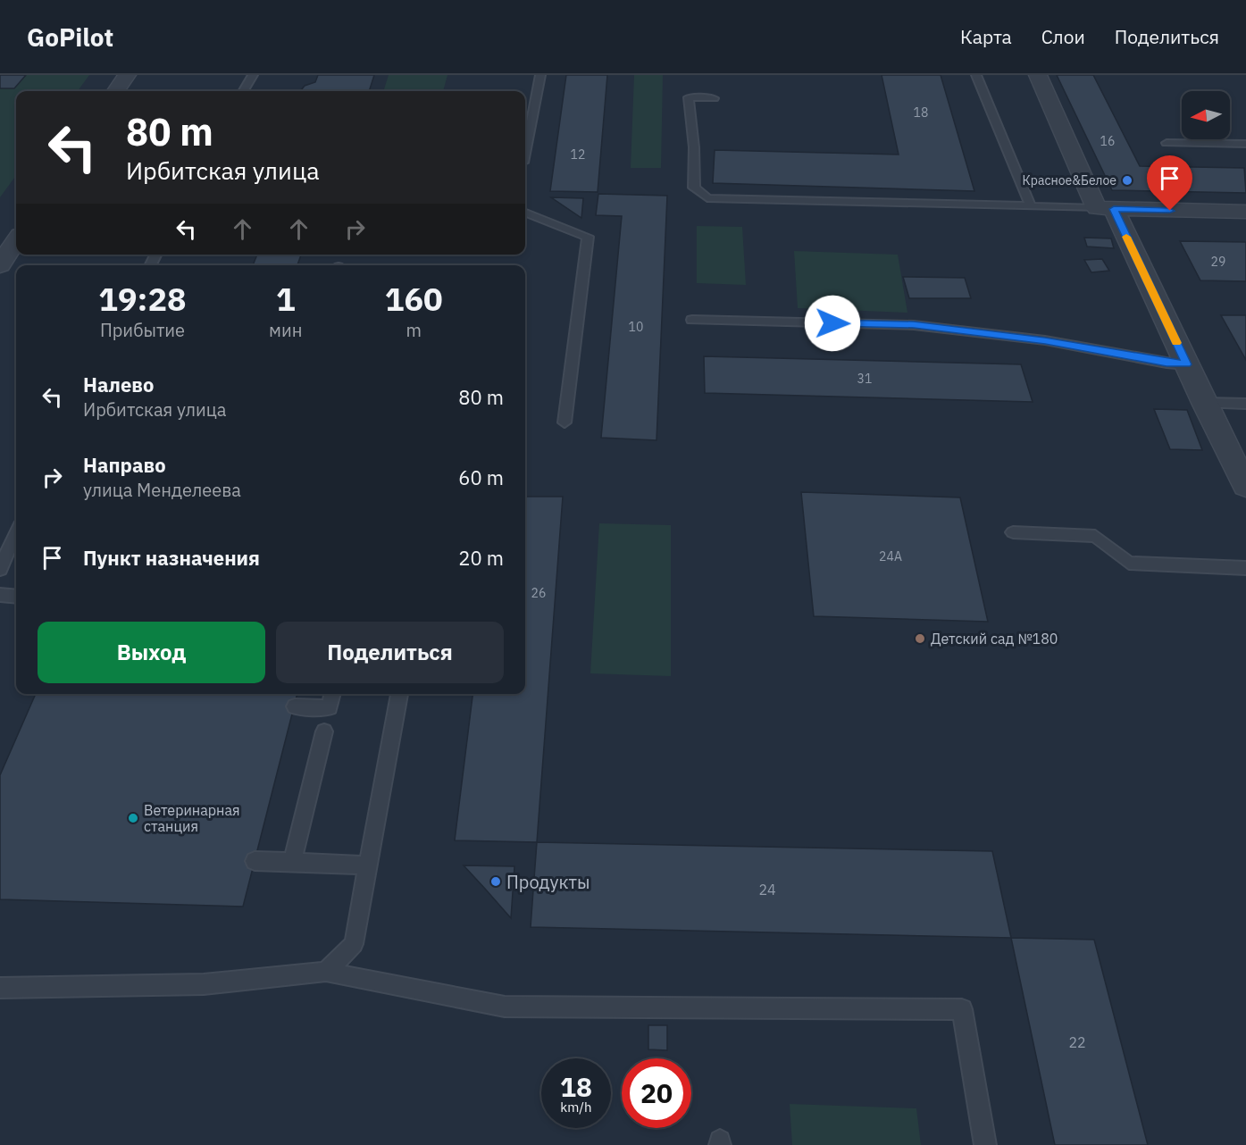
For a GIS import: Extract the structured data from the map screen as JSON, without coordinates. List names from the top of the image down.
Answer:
{
  "places": [
    "Красное&Белое",
    "Детский сад №180",
    "Ветеринарная станция",
    "Продукты"
  ],
  "house_numbers": [
    "18",
    "16",
    "12",
    "29",
    "10",
    "31",
    "24А",
    "26",
    "24",
    "22"
  ],
  "north": "left",
  "page": {
    "header": "GoPilot",
    "nav": ["Карта", "Слои", "Поделиться"],
    "turn": ["80 m", "Ирбитская улица"],
    "eta": [
      "19:28",
      "Прибытие",
      "1",
      "мин",
      "160",
      "m"
    ],
    "list": [
      {
        "name": "Налево",
        "note": "Ирбитская улица",
        "value": "80 m"
      },
      {
        "name": "Направо",
        "note": "улица Менделеева",
        "value": "60 m"
      },
      {
        "name": "Пункт назначения",
        "value": "20 m"
      }
    ],
    "buttons": ["Выход", "Поделиться"],
    "speed": "18 km/h",
    "limit": "20"
  }
}
